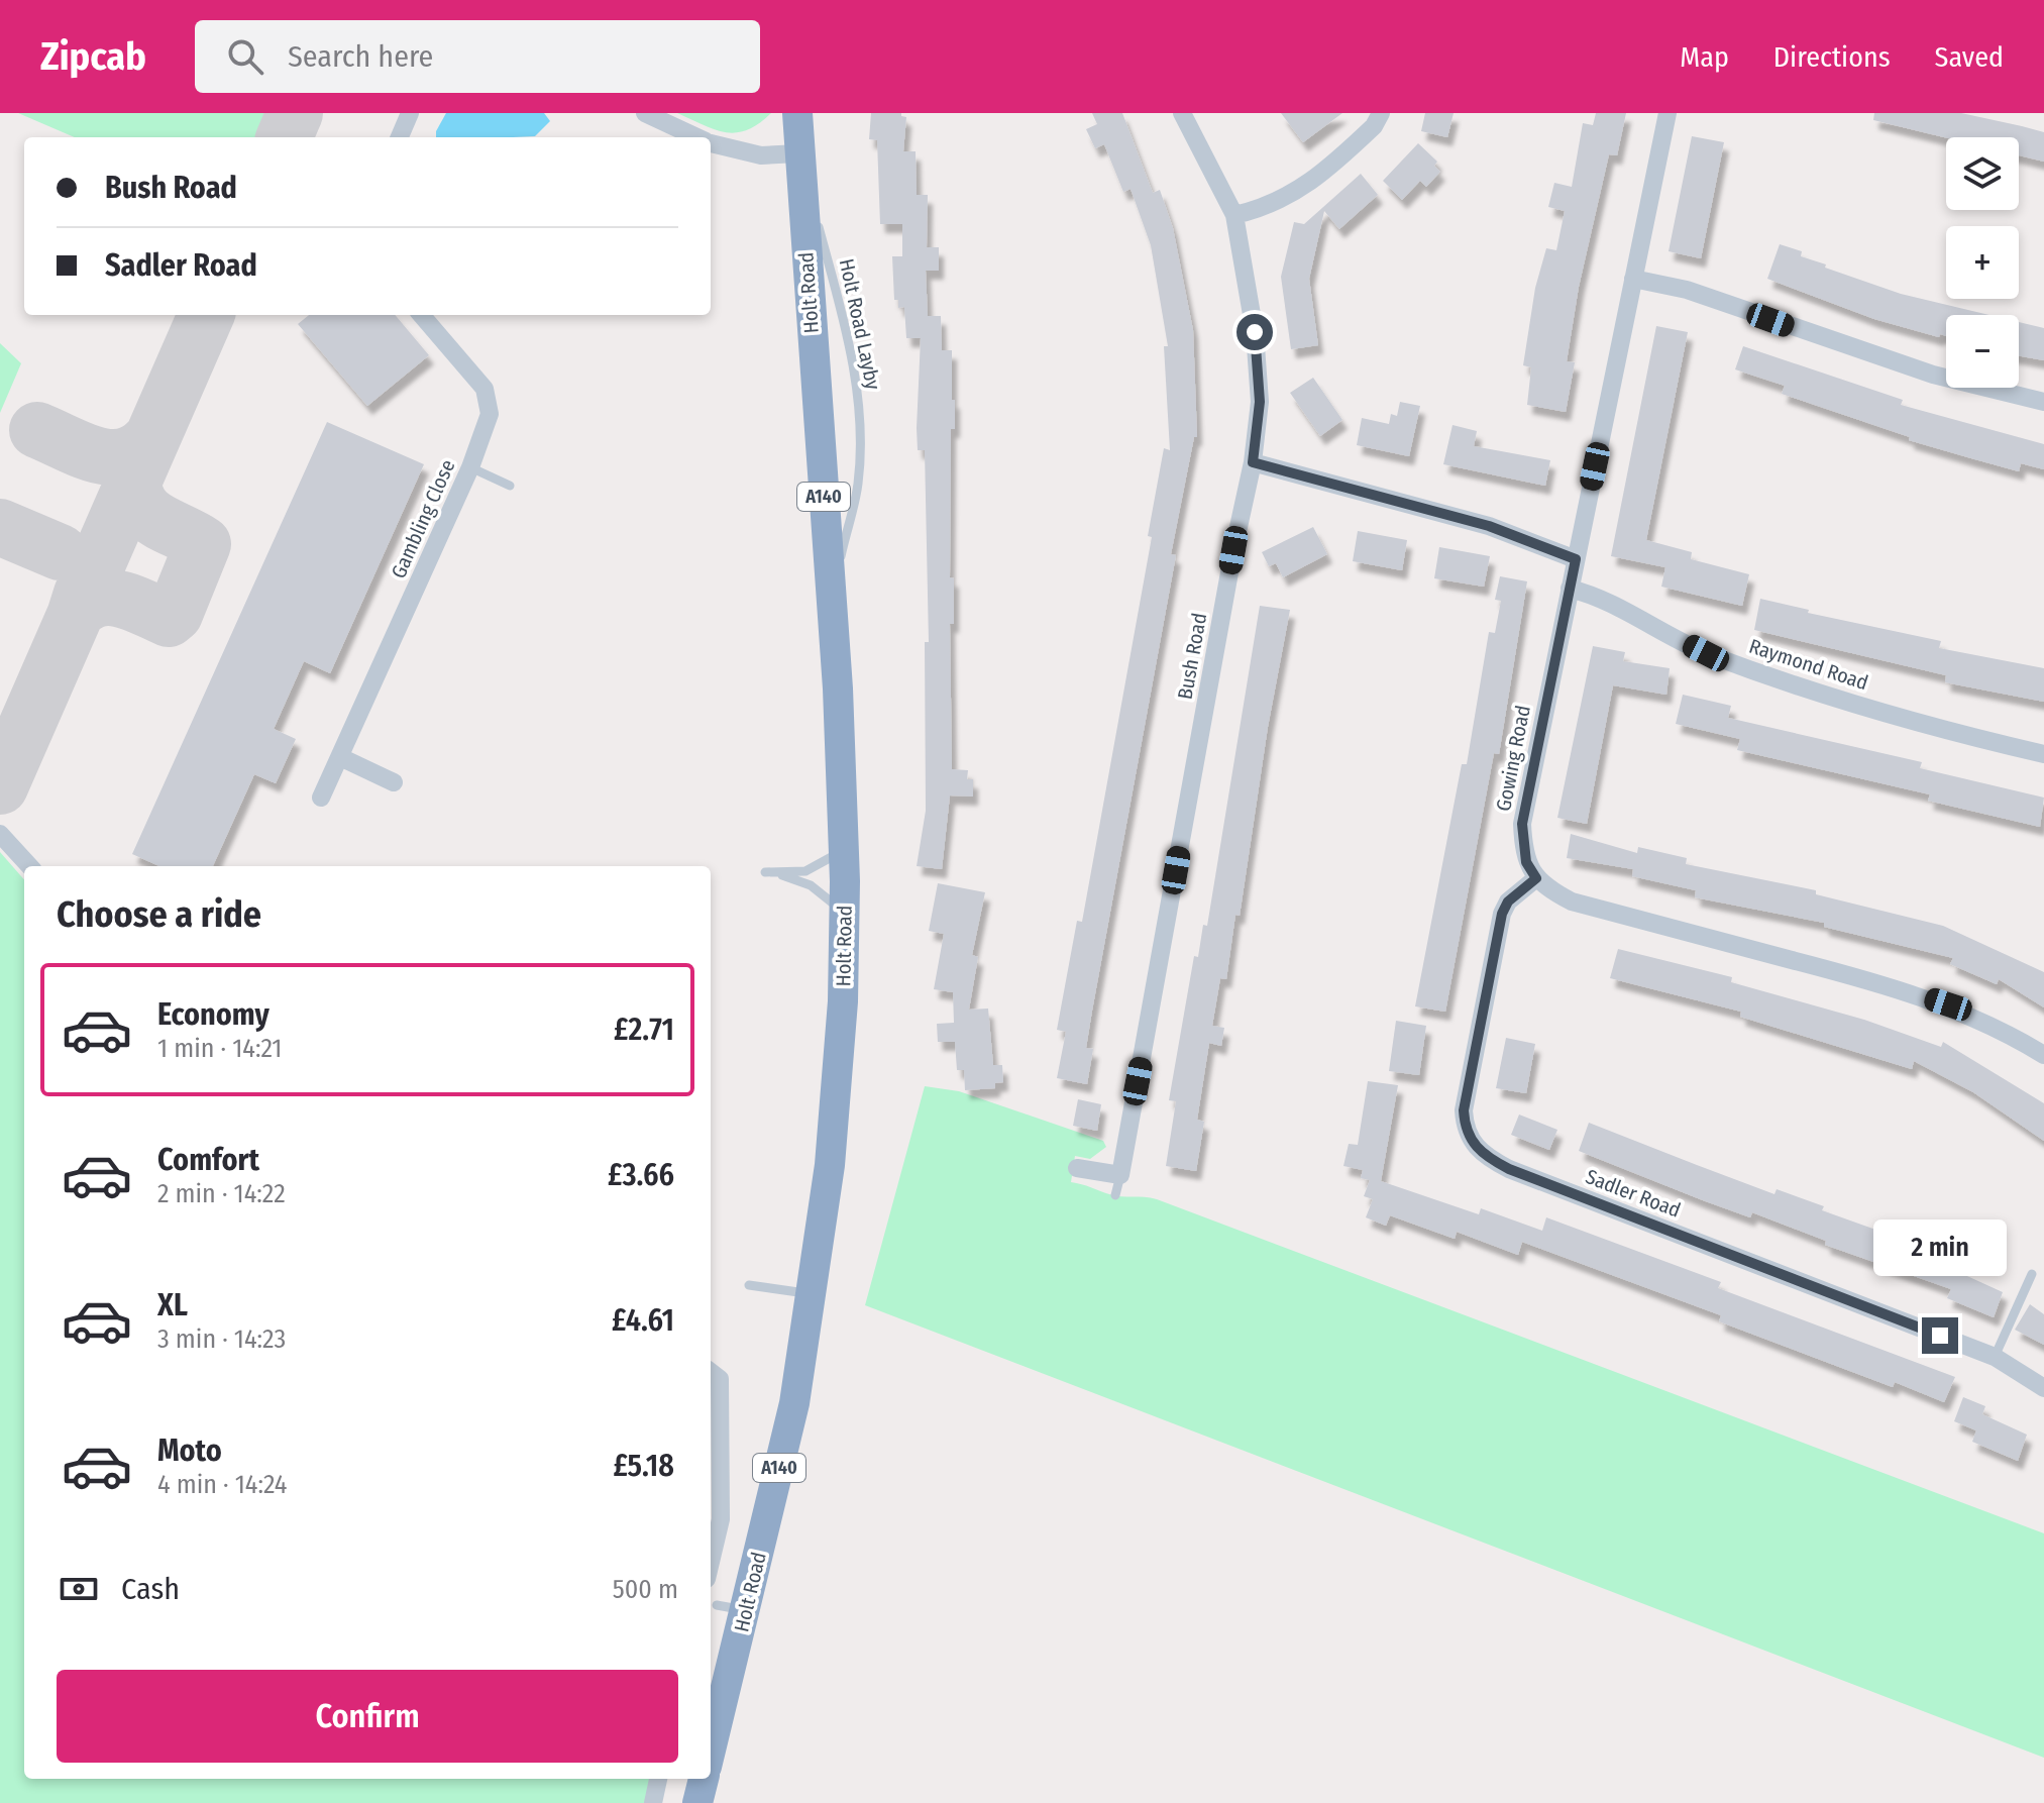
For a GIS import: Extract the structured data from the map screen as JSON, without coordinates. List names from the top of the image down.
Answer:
{
  "streets": {
    "highway": ["Holt Road", "A140"],
    "street": [
      "Gambling Close",
      "Bush Road",
      "Raymond Road",
      "Gowing Road",
      "Sadler Road"
    ],
    "lane": ["Holt Road Layby"]
  },
  "crossings": [
    ["Holt Road", "Holt Road Layby"],
    ["Raymond Road", "Gowing Road"],
    ["Gowing Road", "Sadler Road"]
  ],
  "page": {
    "header": "Zipcab",
    "search": "Search here",
    "nav": ["Map", "Directions", "Saved"],
    "map_buttons": ["+", "−"],
    "banner": ["Bush Road", "Sadler Road"],
    "heading": "Choose a ride",
    "list": [
      {
        "name": "Economy",
        "note": "1 min · 14:21",
        "value": "£2.71"
      },
      {
        "name": "Comfort",
        "note": "2 min · 14:22",
        "value": "£3.66"
      },
      {
        "name": "XL",
        "note": "3 min · 14:23",
        "value": "£4.61"
      },
      {
        "name": "Moto",
        "note": "4 min · 14:24",
        "value": "£5.18"
      }
    ],
    "bubble": "2 min",
    "pay": ["Cash", "500 m"],
    "buttons": "Confirm"
  }
}
